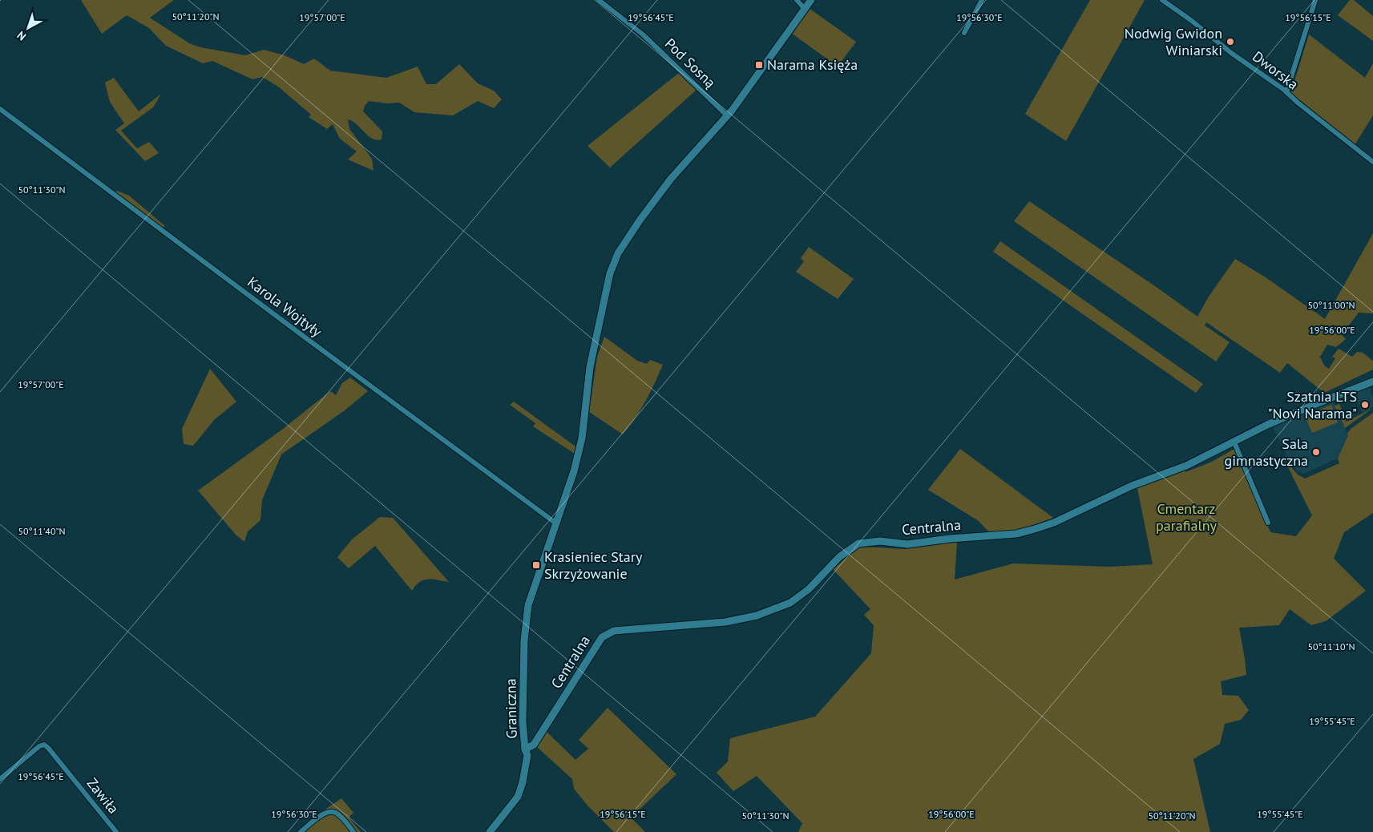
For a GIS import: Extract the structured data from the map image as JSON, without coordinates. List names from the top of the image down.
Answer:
{
  "streets": {
    "street": [
      "Pod Sosną",
      "Dworska",
      "Karola Wojtyły",
      "Centralna",
      "Graniczna",
      "Zawiła"
    ]
  },
  "crossings": [
    ["Pod Sosną", "Graniczna"],
    ["Karola Wojtyły", "Graniczna"],
    ["Centralna", "Graniczna"]
  ],
  "parks": ["Cmentarz parafialny"],
  "places": {
    "other": ["Nodwig Gwidon Winiarski", "Szatnia LTS \"Novi Narama\"", "Sala gimnastyczna"],
    "transit": ["Narama Księża", "Krasieniec Stary Skrzyżowanie"]
  },
  "north": "bottom left",
  "coordinates": [
    "50°11'20\"N",
    "19°57'00\"E",
    "19°56'45\"E",
    "19°56'30\"E",
    "19°56'15\"E",
    "50°11'30\"N",
    "50°11'00\"N",
    "19°56'00\"E",
    "50°11'40\"N",
    "50°11'10\"N",
    "19°55'45\"E"
  ]
}
